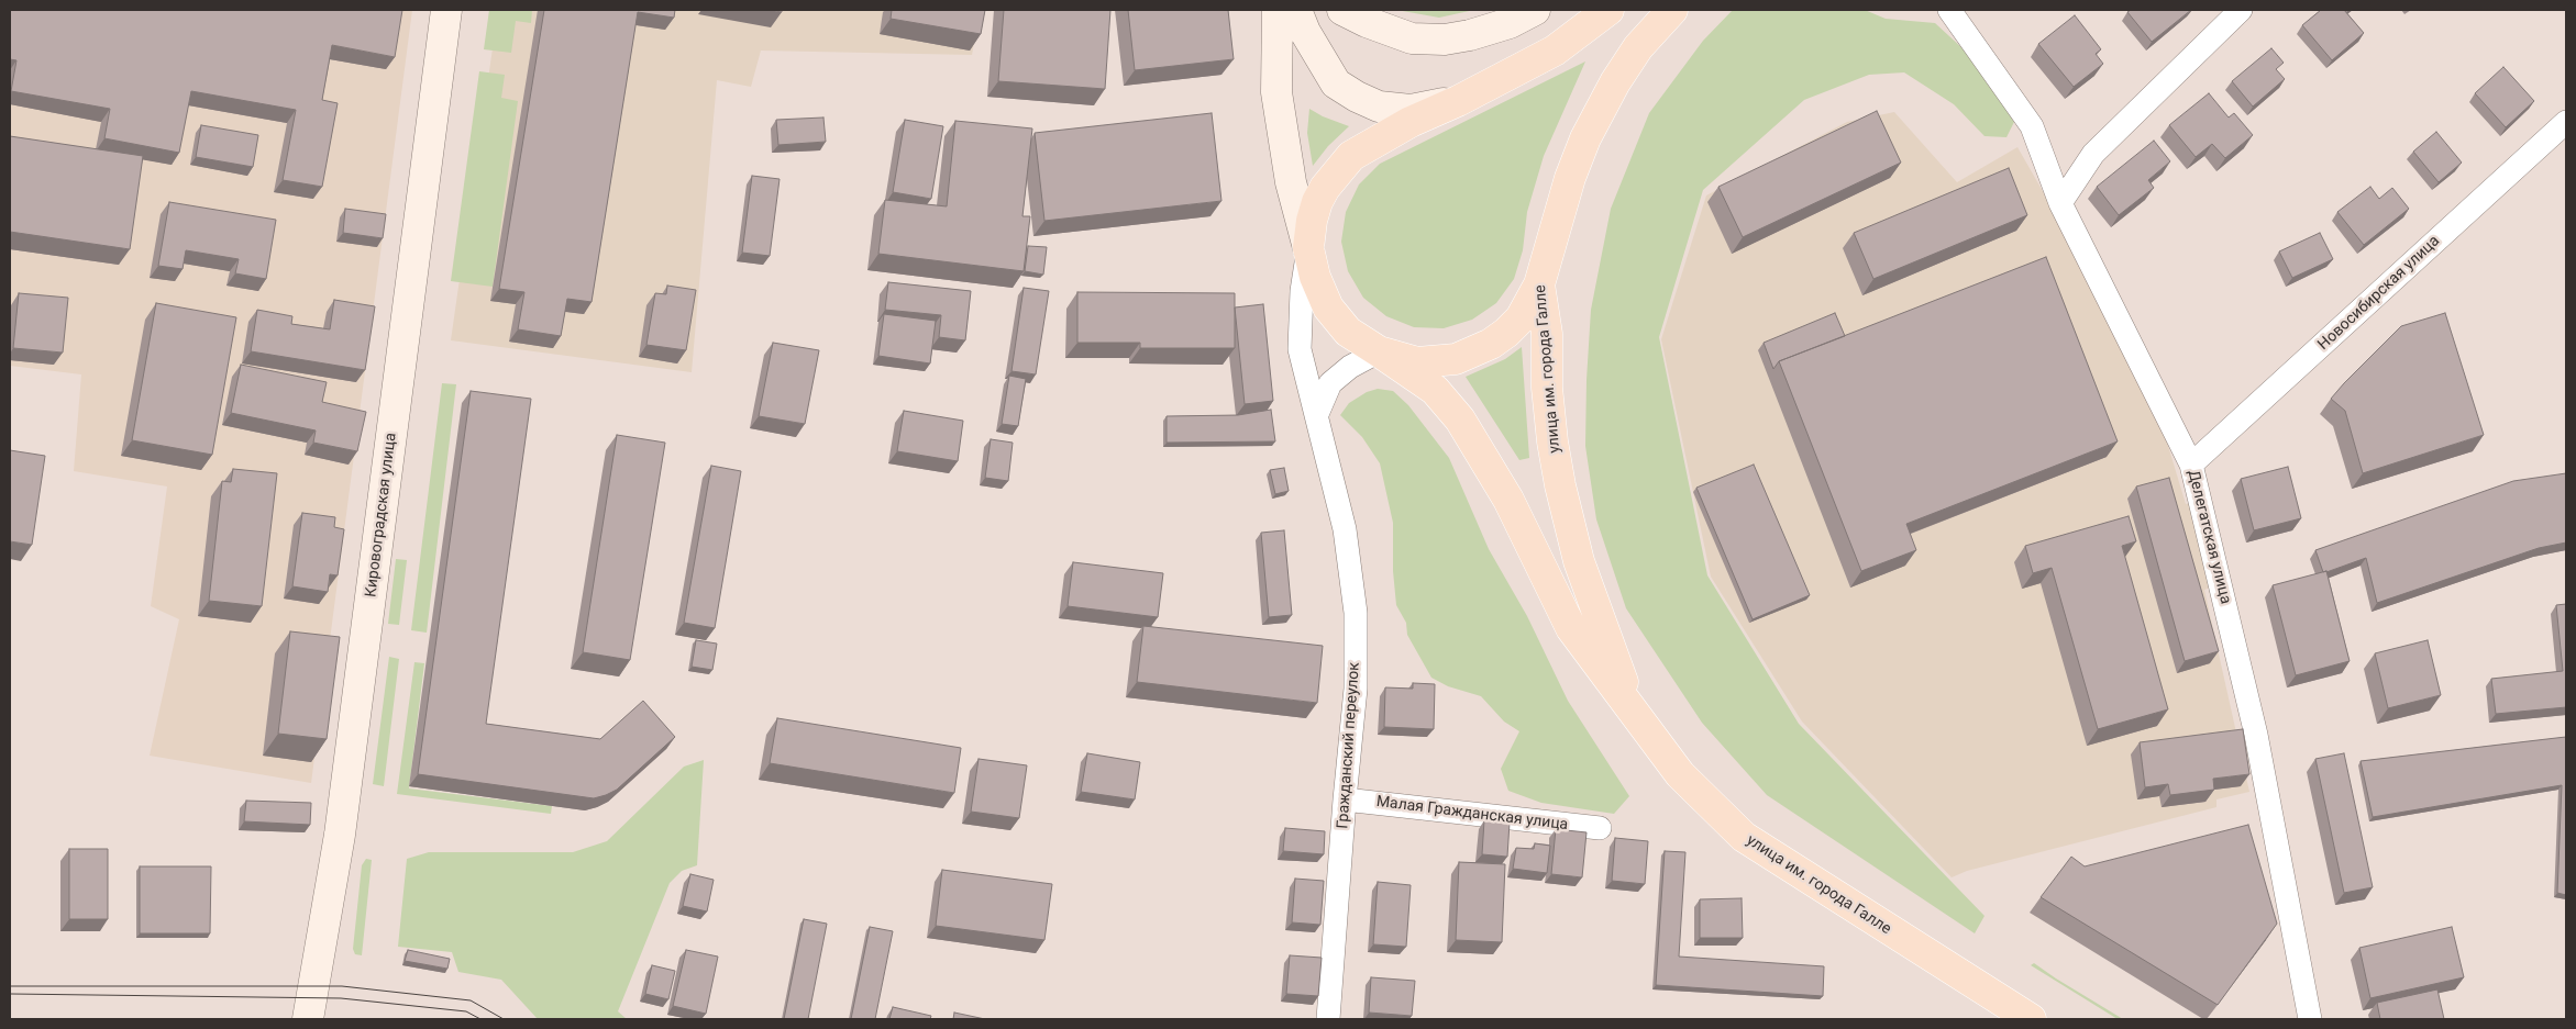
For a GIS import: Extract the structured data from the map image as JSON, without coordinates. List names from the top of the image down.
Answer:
{
  "streets": {
    "main road": ["улица им. города Галле"],
    "street": [
      "Новосибирская улица",
      "Кировоградская улица",
      "Делегатская улица",
      "Гражданский переулок",
      "Малая Гражданская улица"
    ]
  },
  "crossings": [
    ["Новосибирская улица", "Делегатская улица"],
    ["Гражданский переулок", "Малая Гражданская улица"]
  ]
}
